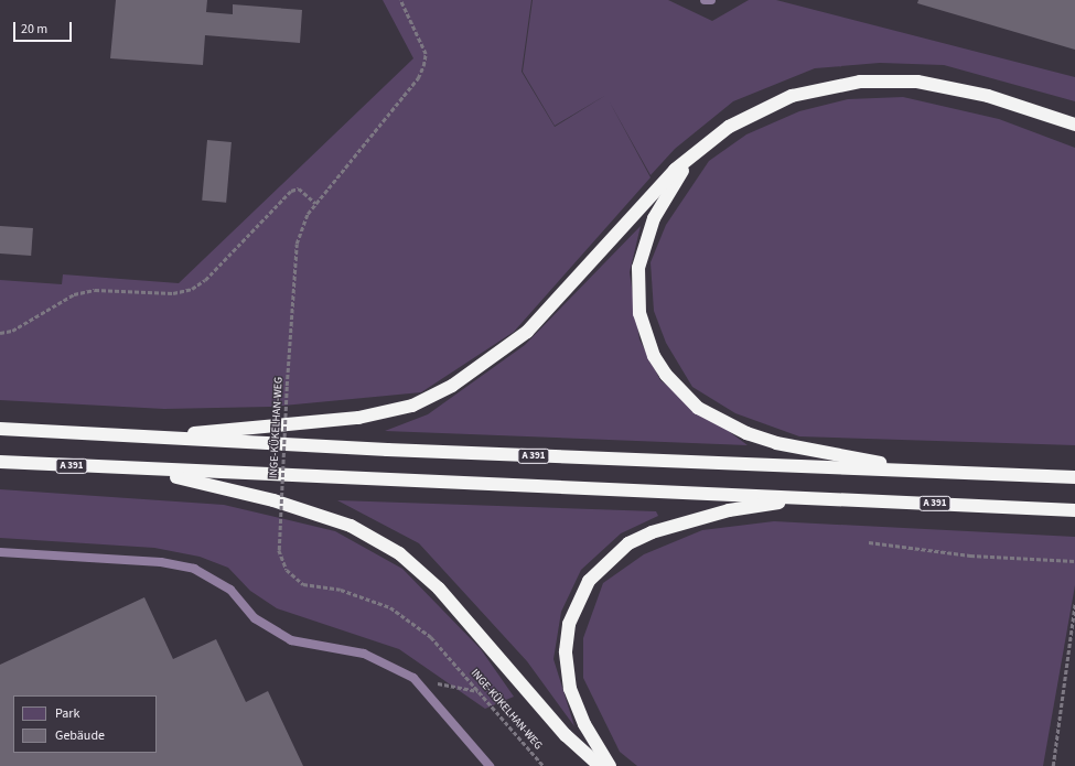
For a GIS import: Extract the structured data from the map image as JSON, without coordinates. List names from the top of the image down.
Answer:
{
  "streets": {
    "highway": ["A 391"],
    "path": ["INGE-KÜKELHAN-WEG"]
  },
  "legend": ["Park", "Gebäude"],
  "scale_bar": "20 m"
}
